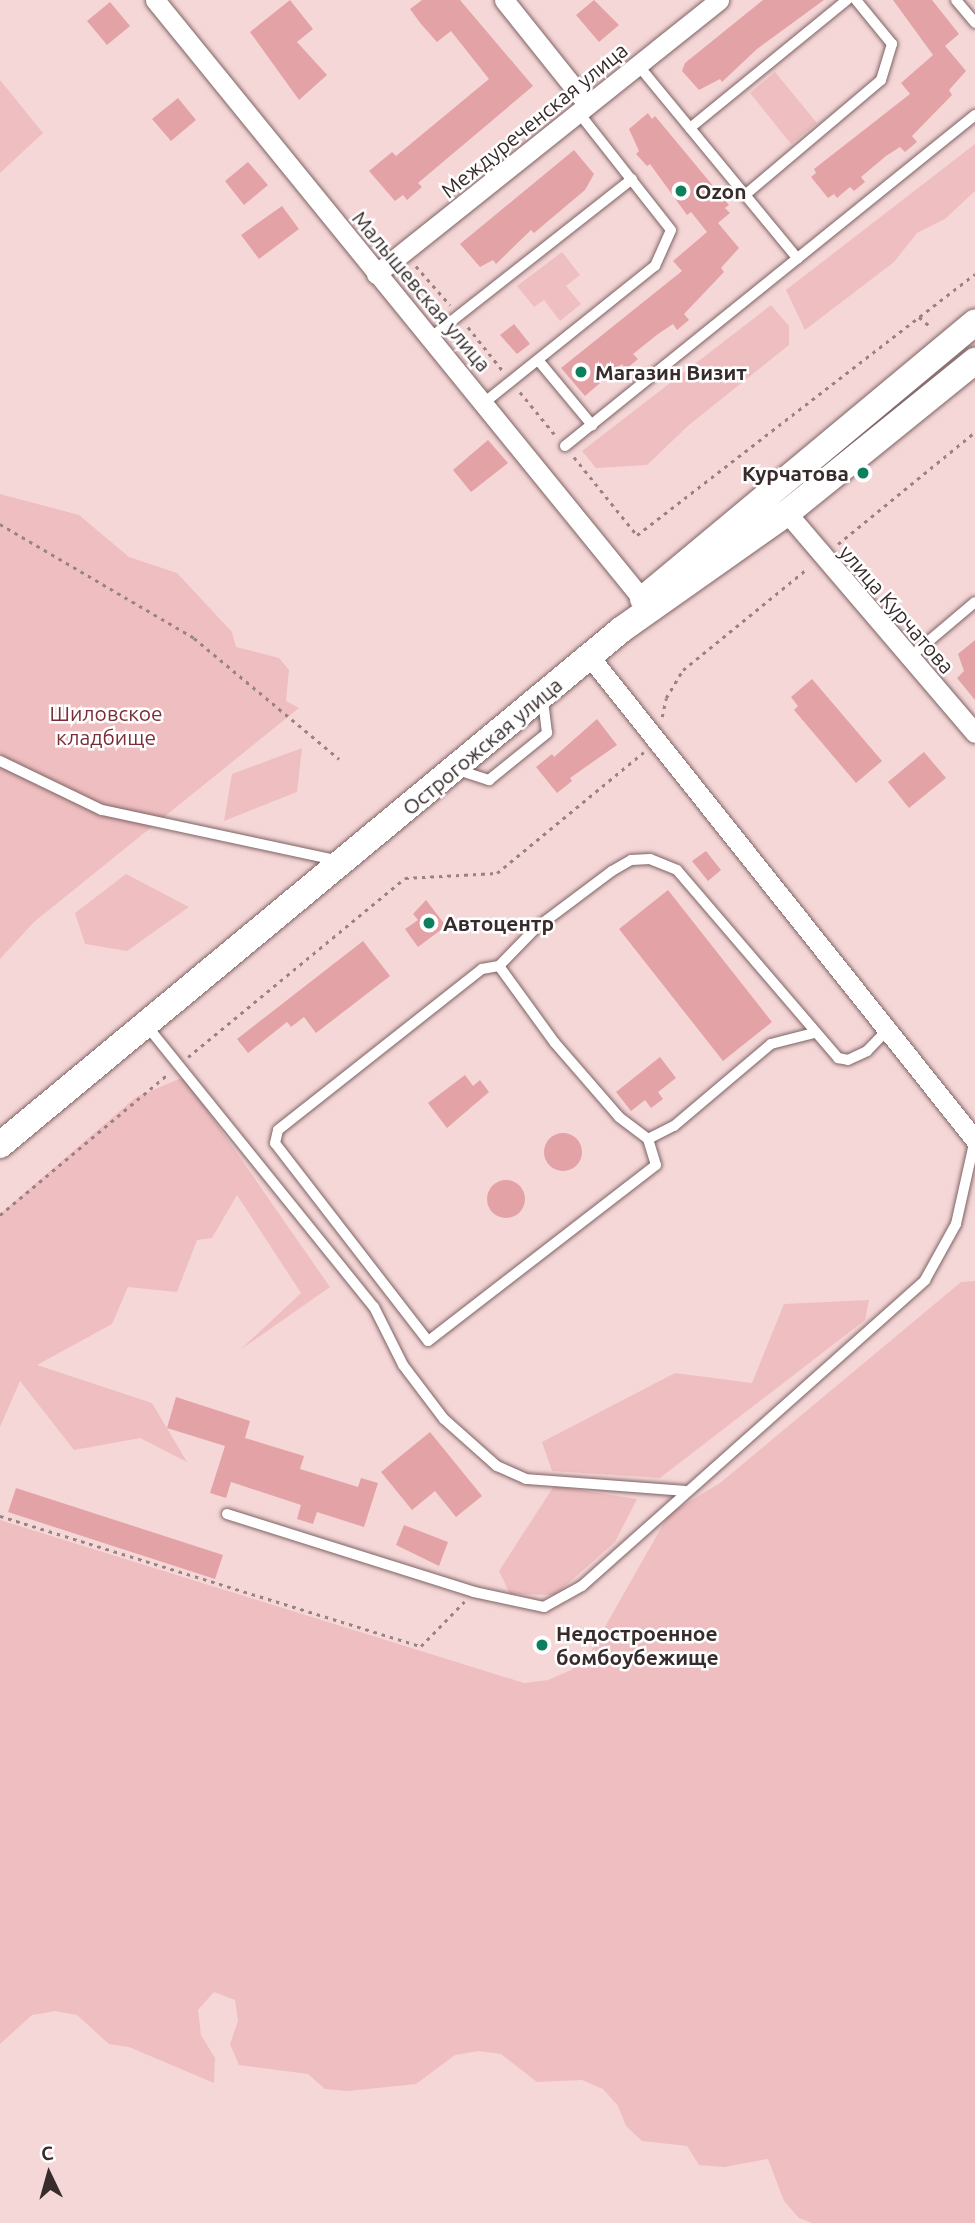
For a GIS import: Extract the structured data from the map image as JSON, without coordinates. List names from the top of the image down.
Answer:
{
  "streets": {
    "street": [
      "Междуреченская улица",
      "Малышевская улица",
      "улица Курчатова",
      "Острогожская улица"
    ]
  },
  "crossings": [
    ["Междуреченская улица", "Малышевская улица"],
    ["Малышевская улица", "Острогожская улица"]
  ],
  "parks": ["Шиловское кладбище"],
  "places": [
    "Ozon",
    "Магазин Визит",
    "Курчатова",
    "Автоцентр",
    "Недостроенное бомбоубежище"
  ],
  "north": "top"
}
